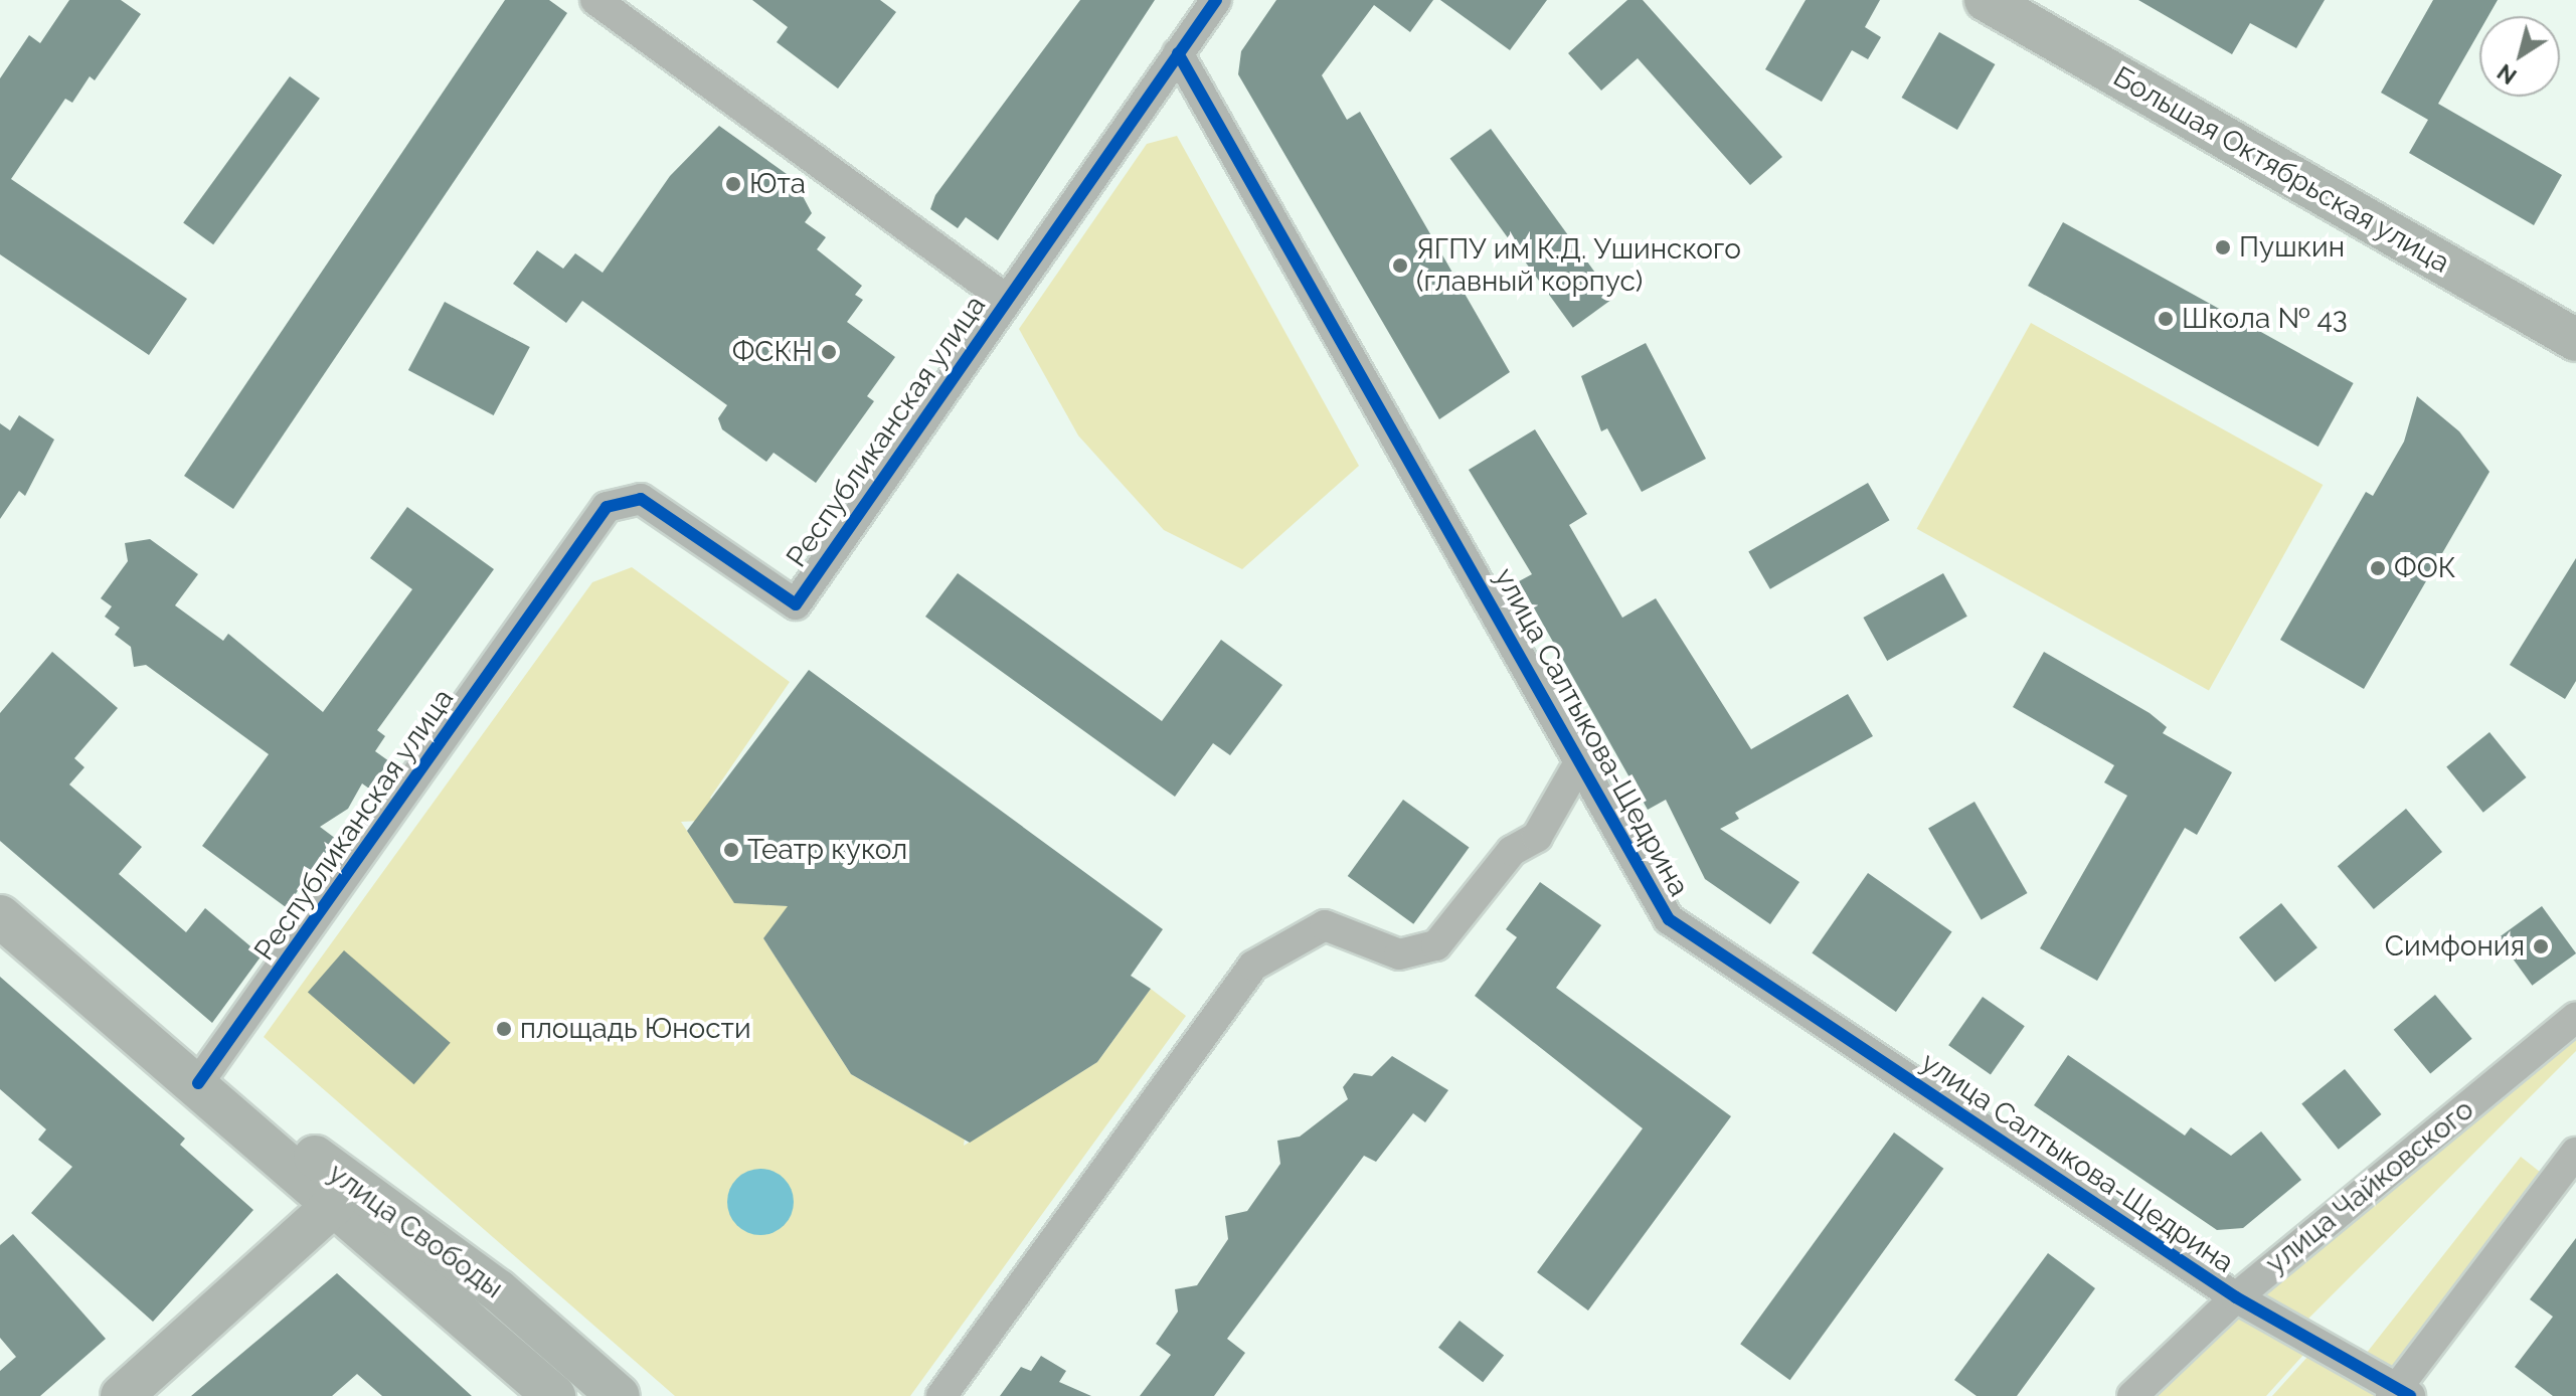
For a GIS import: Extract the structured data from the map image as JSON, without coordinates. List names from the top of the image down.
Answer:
{
  "streets": {
    "main road": ["Большая Октябрьская улица", "улица Свободы"],
    "street": ["Республиканская улица", "улица Салтыкова-Щедрина", "улица Чайковского"]
  },
  "crossings": [
    ["Республиканская улица", "улица Салтыкова-Щедрина"],
    ["Республиканская улица", "улица Свободы"],
    ["улица Салтыкова-Щедрина", "улица Чайковского"]
  ],
  "places": [
    "Юта",
    "Пушкин",
    "ЯГПУ им К.Д. Ушинского (главный корпус)",
    "Школа № 43",
    "ФСКН",
    "ФОК",
    "Театр кукол",
    "Симфония",
    "площадь Юности"
  ],
  "north": "bottom left"
}
